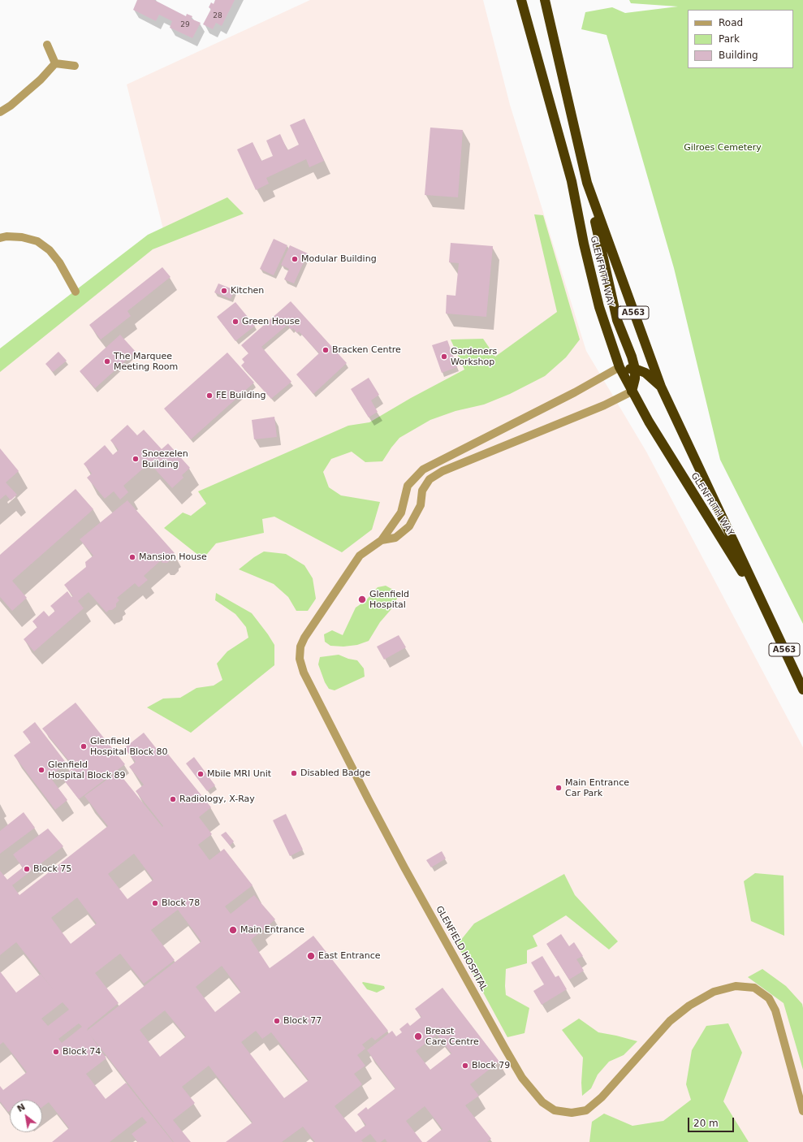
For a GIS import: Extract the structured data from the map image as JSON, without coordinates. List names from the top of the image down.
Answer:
{
  "streets": {
    "highway": ["GLENFRITH WAY", "A563"],
    "street": ["GLENFIELD HOSPITAL"]
  },
  "crossings": [
    ["GLENFRITH WAY", "A563"]
  ],
  "parks": ["Gilroes Cemetery"],
  "places": [
    "Modular Building",
    "Kitchen",
    "Green House",
    "Bracken Centre",
    "Gardeners Workshop",
    "The Marquee Meeting Room",
    "FE Building",
    "Snoezelen Building",
    "Mansion House",
    "Glenfield Hospital",
    "Glenfield Hospital Block 80",
    "Glenfield Hospital Block 89",
    "Disabled Badge",
    "Mbile MRI Unit",
    "Main Entrance Car Park",
    "Radiology, X-Ray",
    "Block 75",
    "Block 78",
    "Main Entrance",
    "East Entrance",
    "Block 77",
    "Breast Care Centre",
    "Block 74",
    "Block 79"
  ],
  "house_numbers": ["28", "29"],
  "legend": ["Road", "Park", "Building"],
  "scale_bar": "20 m",
  "north": "top left"
}
